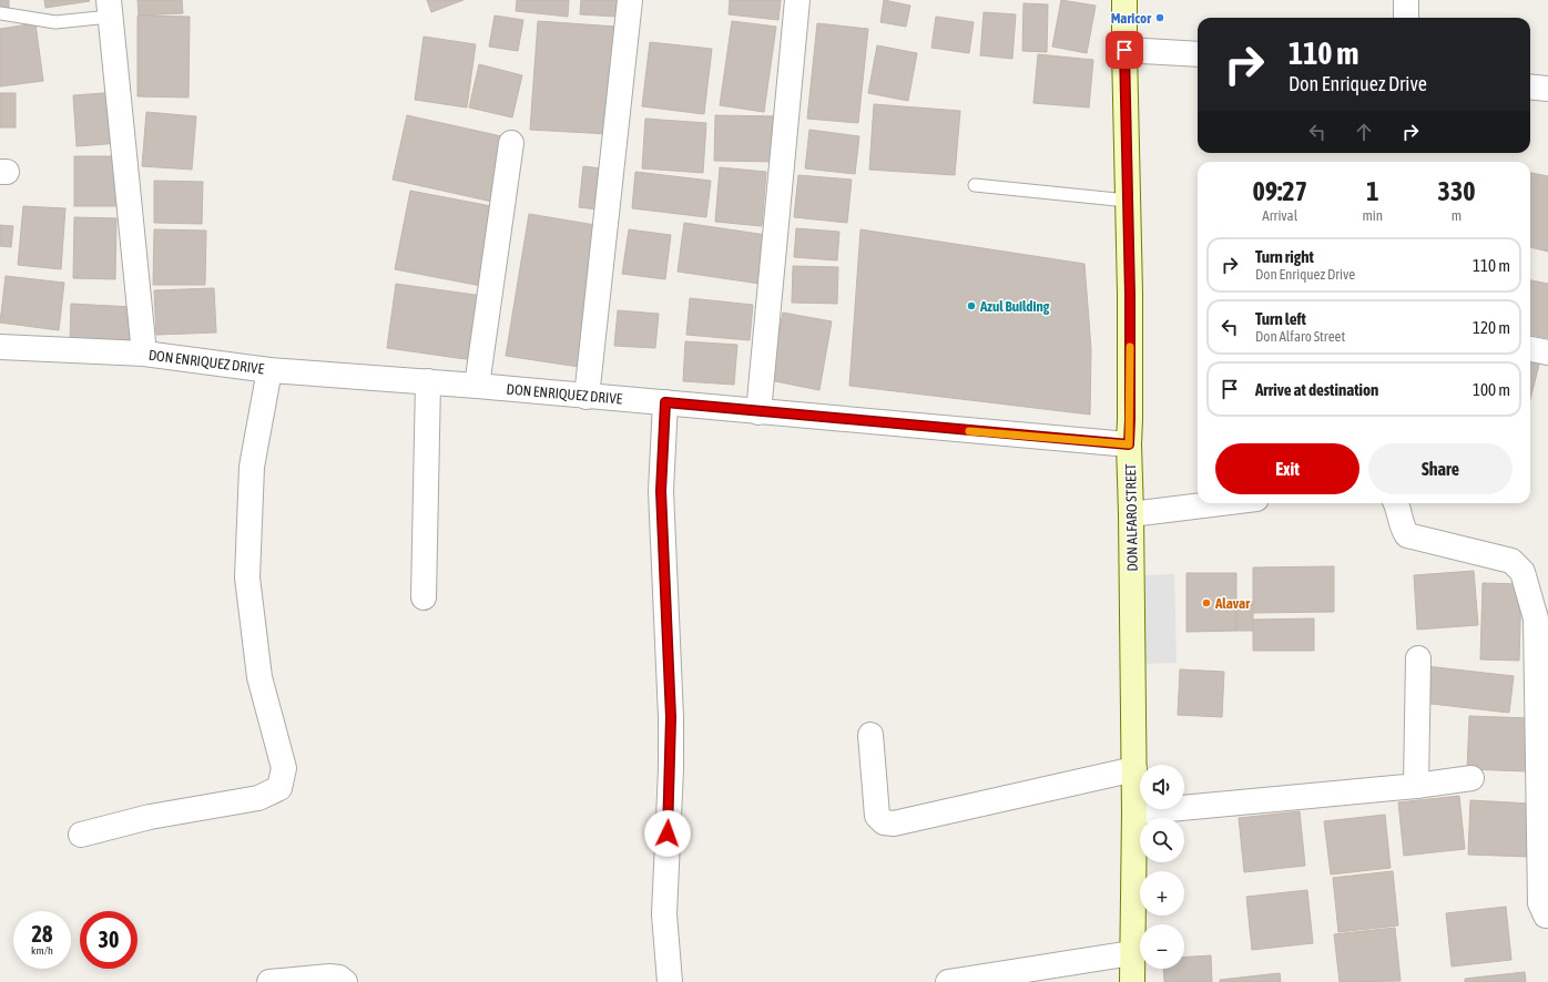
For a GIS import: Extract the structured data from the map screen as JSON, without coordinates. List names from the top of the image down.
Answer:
{
  "streets": {
    "main road": ["DON ALFARO STREET"],
    "street": ["DON ENRIQUEZ DRIVE"]
  },
  "crossings": [
    ["DON ENRIQUEZ DRIVE", "DON ALFARO STREET"]
  ],
  "places": ["Maricor", "Azul Building", "Alavar"],
  "page": {
    "turn": ["110 m", "Don Enriquez Drive"],
    "eta": [
      "09:27",
      "Arrival",
      "1",
      "min",
      "330",
      "m"
    ],
    "list": [
      {
        "name": "Turn right",
        "note": "Don Enriquez Drive",
        "value": "110 m"
      },
      {
        "name": "Turn left",
        "note": "Don Alfaro Street",
        "value": "120 m"
      },
      {
        "name": "Arrive at destination",
        "value": "100 m"
      }
    ],
    "buttons": ["Exit", "Share"],
    "map_buttons": ["+", "−"],
    "speed": "28 km/h",
    "limit": "30"
  }
}
